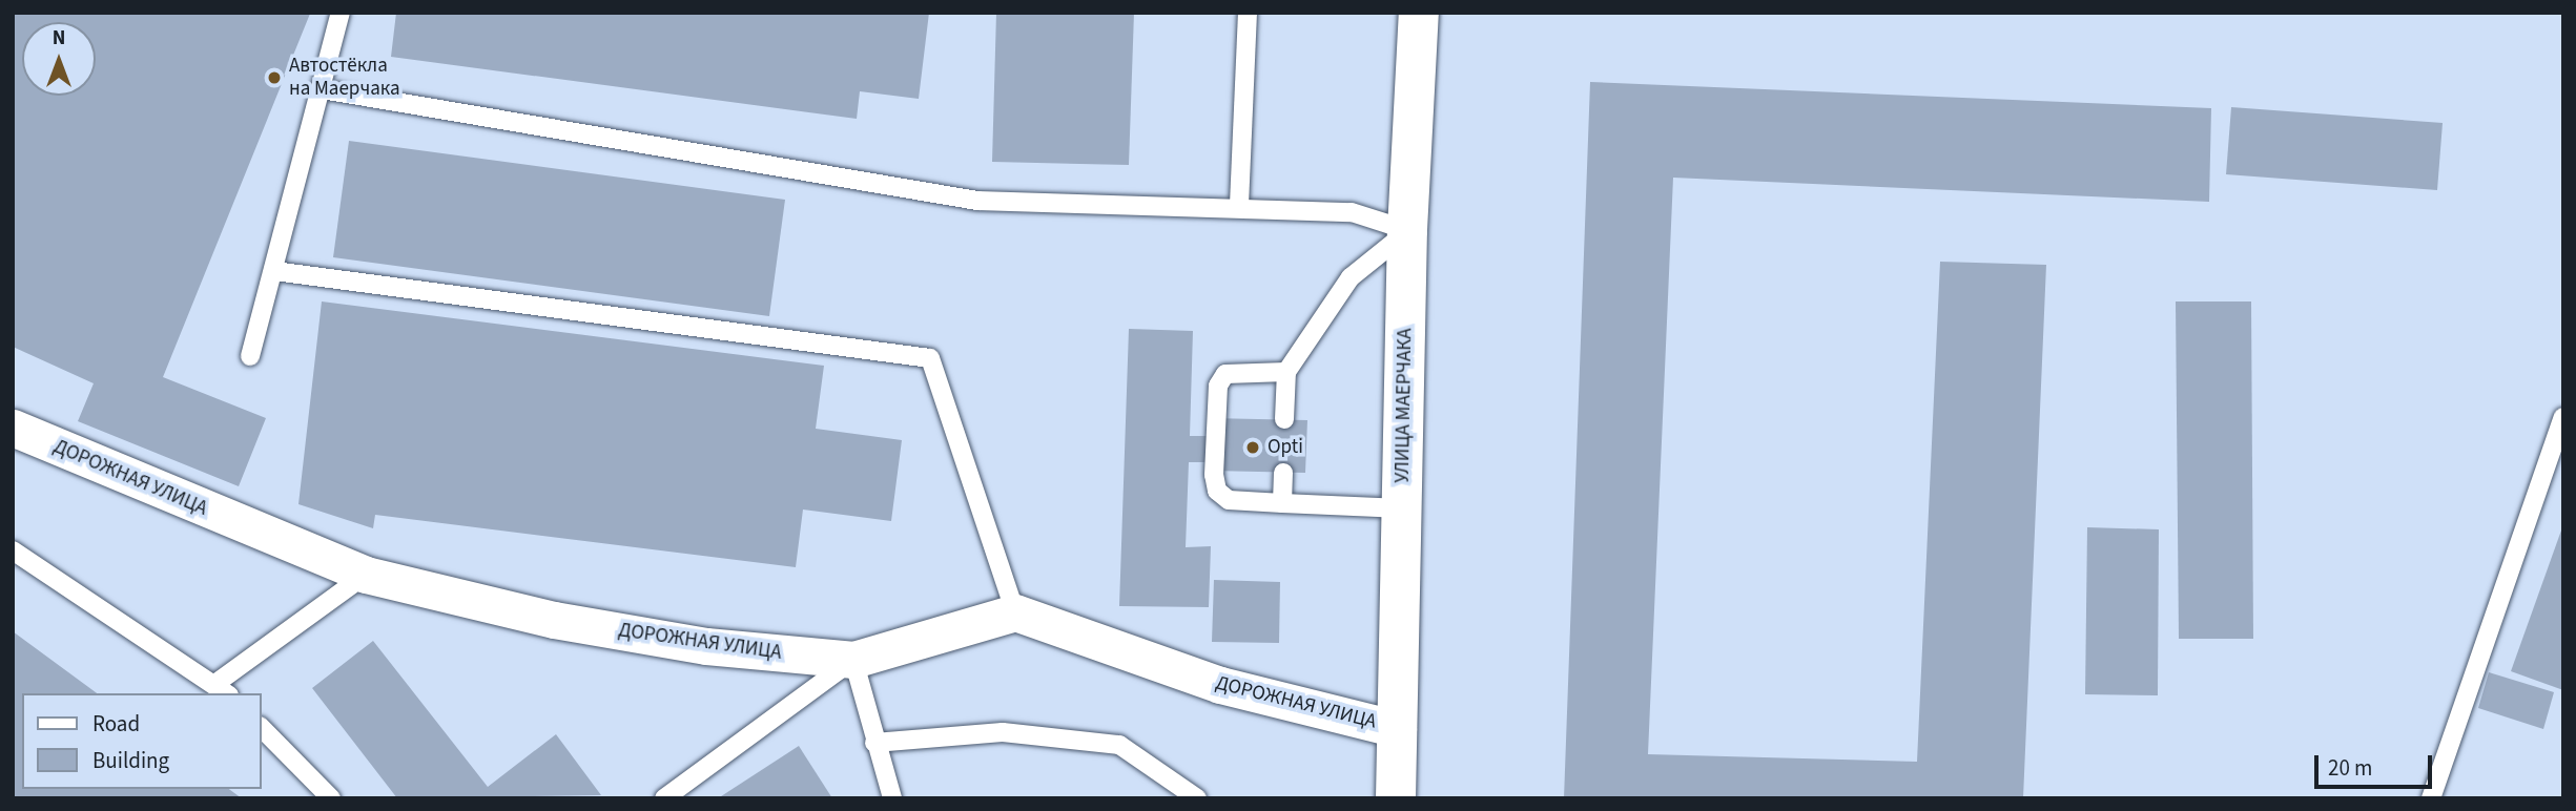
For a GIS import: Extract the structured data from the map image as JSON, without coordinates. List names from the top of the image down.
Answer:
{
  "streets": {
    "main road": ["УЛИЦА МАЕРЧАКА"],
    "street": ["ДОРОЖНАЯ УЛИЦА"]
  },
  "crossings": [
    ["УЛИЦА МАЕРЧАКА", "ДОРОЖНАЯ УЛИЦА"]
  ],
  "places": ["Автостёкла на Маерчака", "Opti"],
  "legend": ["Road", "Building"],
  "scale_bar": "20 m",
  "north": "top"
}
